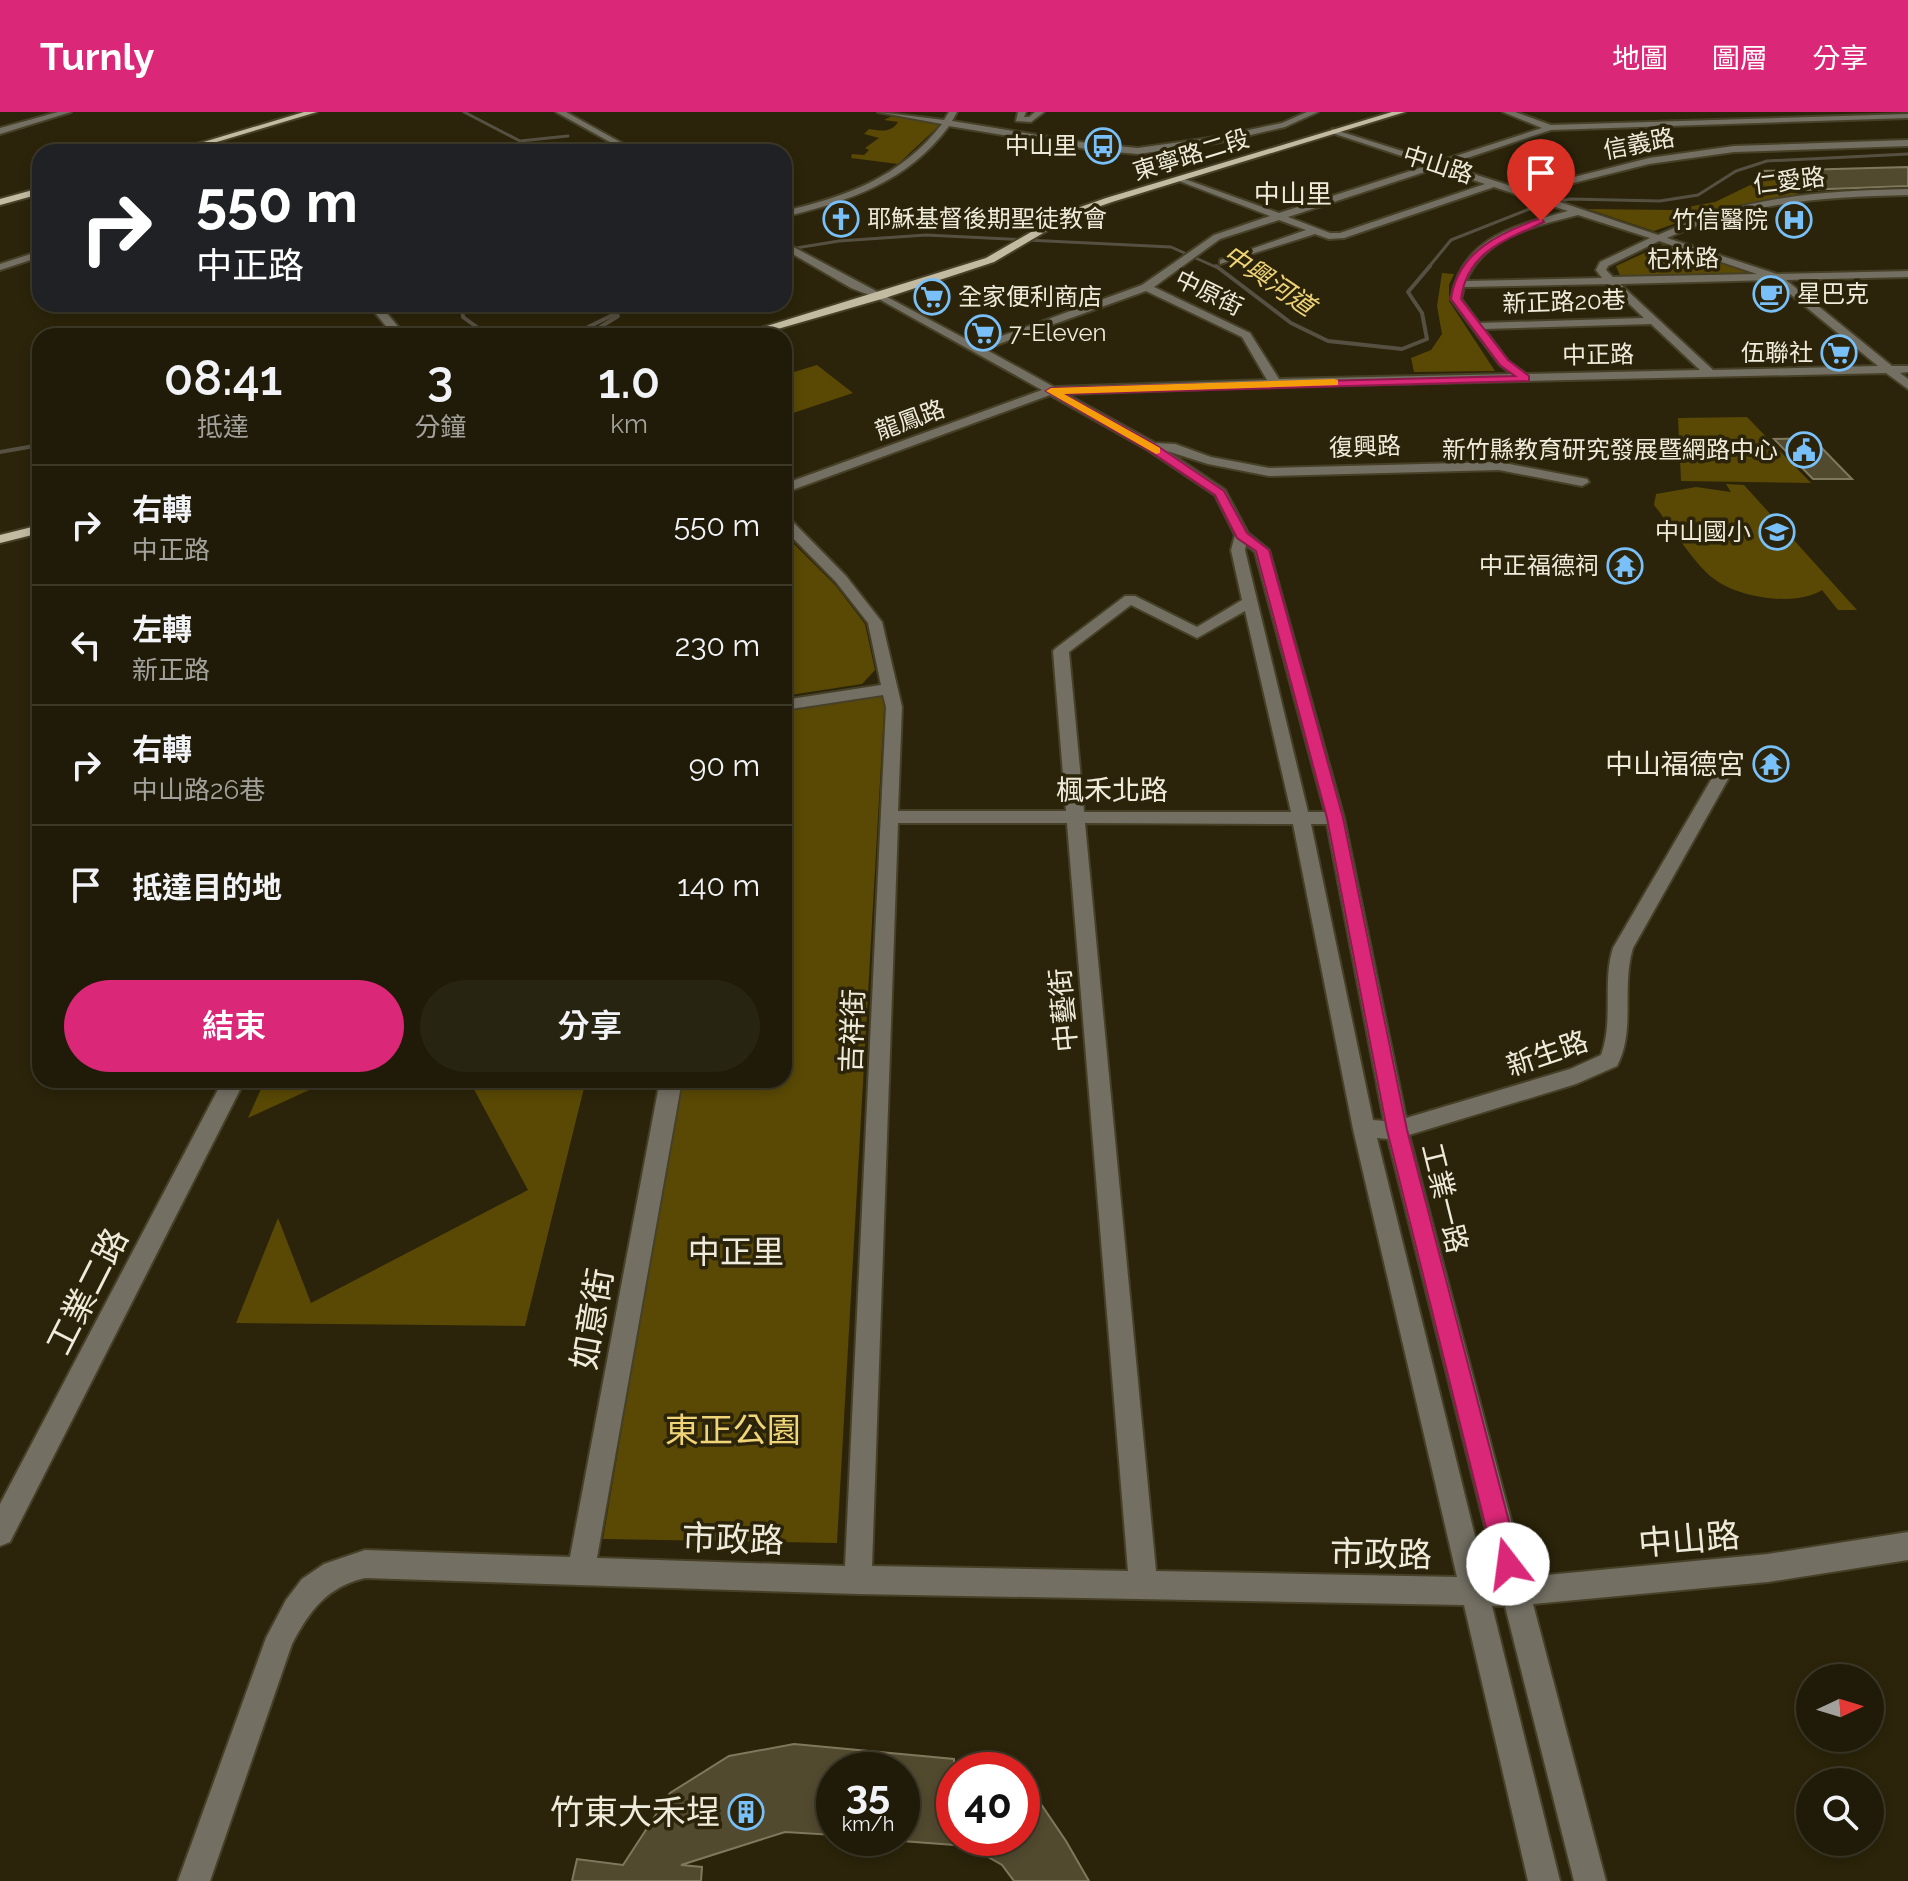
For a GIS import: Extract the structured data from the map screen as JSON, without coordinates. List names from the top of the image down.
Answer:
{
  "streets": {
    "main road": ["東寧路二段"],
    "street": [
      "信義路",
      "中山路",
      "仁愛路",
      "杞林路",
      "中原街",
      "新正路20巷",
      "中正路",
      "龍鳳路",
      "復興路",
      "楓禾北路",
      "中藝街",
      "吉祥街",
      "新生路",
      "工業一路",
      "工業二路",
      "如意街",
      "市政路"
    ]
  },
  "crossings": [
    ["信義路", "中山路"],
    ["東寧路二段", "中山路"],
    ["中山路", "工業一路"],
    ["中山路", "市政路"],
    ["仁愛路", "杞林路"],
    ["中原街", "中正路"],
    ["中正路", "龍鳳路"],
    ["中正路", "工業一路"],
    ["龍鳳路", "工業一路"],
    ["復興路", "工業一路"],
    ["楓禾北路", "中藝街"],
    ["楓禾北路", "吉祥街"],
    ["楓禾北路", "工業一路"],
    ["中藝街", "工業一路"],
    ["中藝街", "市政路"],
    ["吉祥街", "市政路"],
    ["新生路", "工業一路"],
    ["工業一路", "市政路"],
    ["如意街", "市政路"]
  ],
  "districts": ["中山里", "中正里"],
  "water": ["中興河道"],
  "parks": ["東正公園"],
  "places": {
    "bus stop": ["中山里"],
    "church": ["耶穌基督後期聖徒教會"],
    "hospital": ["竹信醫院"],
    "cafe": ["星巴克"],
    "supermarket": ["全家便利商店", "7-Eleven", "伍聯社"],
    "public building": ["新竹縣教育研究發展暨網路中心"],
    "school or university": ["中山國小"],
    "temple": ["中正福德祠", "中山福德宮"],
    "building": ["竹東大禾埕"]
  },
  "north": "right",
  "page": {
    "header": "Turnly",
    "nav": ["地圖", "圖層", "分享"],
    "turn": ["550 m", "中正路"],
    "eta": [
      "08:41",
      "抵達",
      "3",
      "分鐘",
      "1.0",
      "km"
    ],
    "list": [
      {
        "name": "右轉",
        "note": "中正路",
        "value": "550 m"
      },
      {
        "name": "左轉",
        "note": "新正路",
        "value": "230 m"
      },
      {
        "name": "右轉",
        "note": "中山路26巷",
        "value": "90 m"
      },
      {
        "name": "抵達目的地",
        "value": "140 m"
      }
    ],
    "buttons": ["結束", "分享"],
    "speed": "35 km/h",
    "limit": "40"
  }
}
